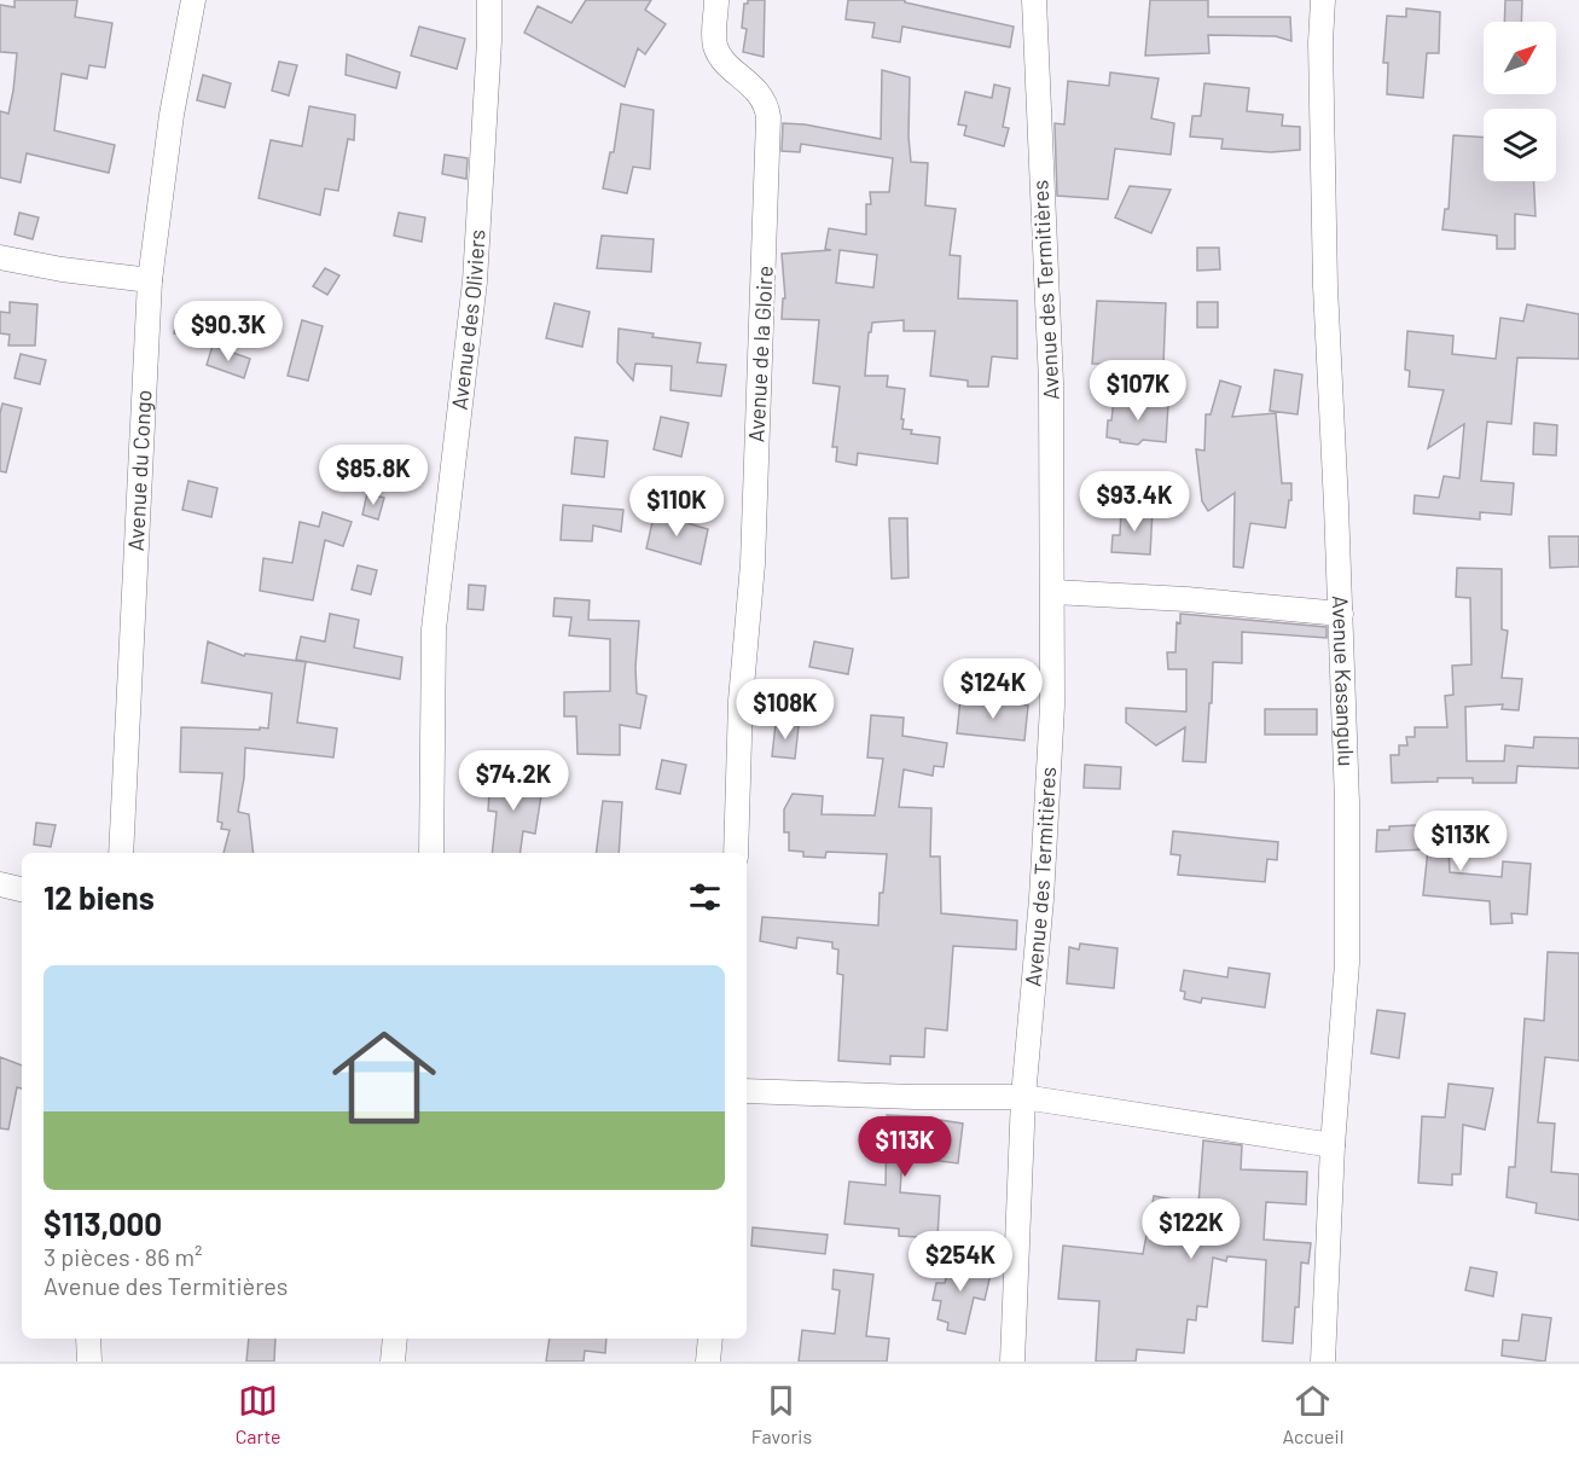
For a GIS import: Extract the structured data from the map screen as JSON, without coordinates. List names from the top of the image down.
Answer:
{
  "streets": {
    "street": [
      "Avenue des Termitières",
      "Avenue des Oliviers",
      "Avenue de la Gloire",
      "Avenue du Congo",
      "Avenue Kasangulu"
    ]
  },
  "north": "top right",
  "page": {
    "price": [
      "$90.3K",
      "$107K",
      "$85.8K",
      "$93.4K",
      "$110K",
      "$124K",
      "$108K",
      "$74.2K",
      "$113K",
      "$113K",
      "$122K",
      "$254K"
    ],
    "heading": "12 biens",
    "list": [
      {
        "name": "$113,000",
        "note": "3 pièces · 86 m² · Avenue des Termitières"
      }
    ],
    "tabs": ["Carte", "Favoris", "Accueil"]
  }
}
